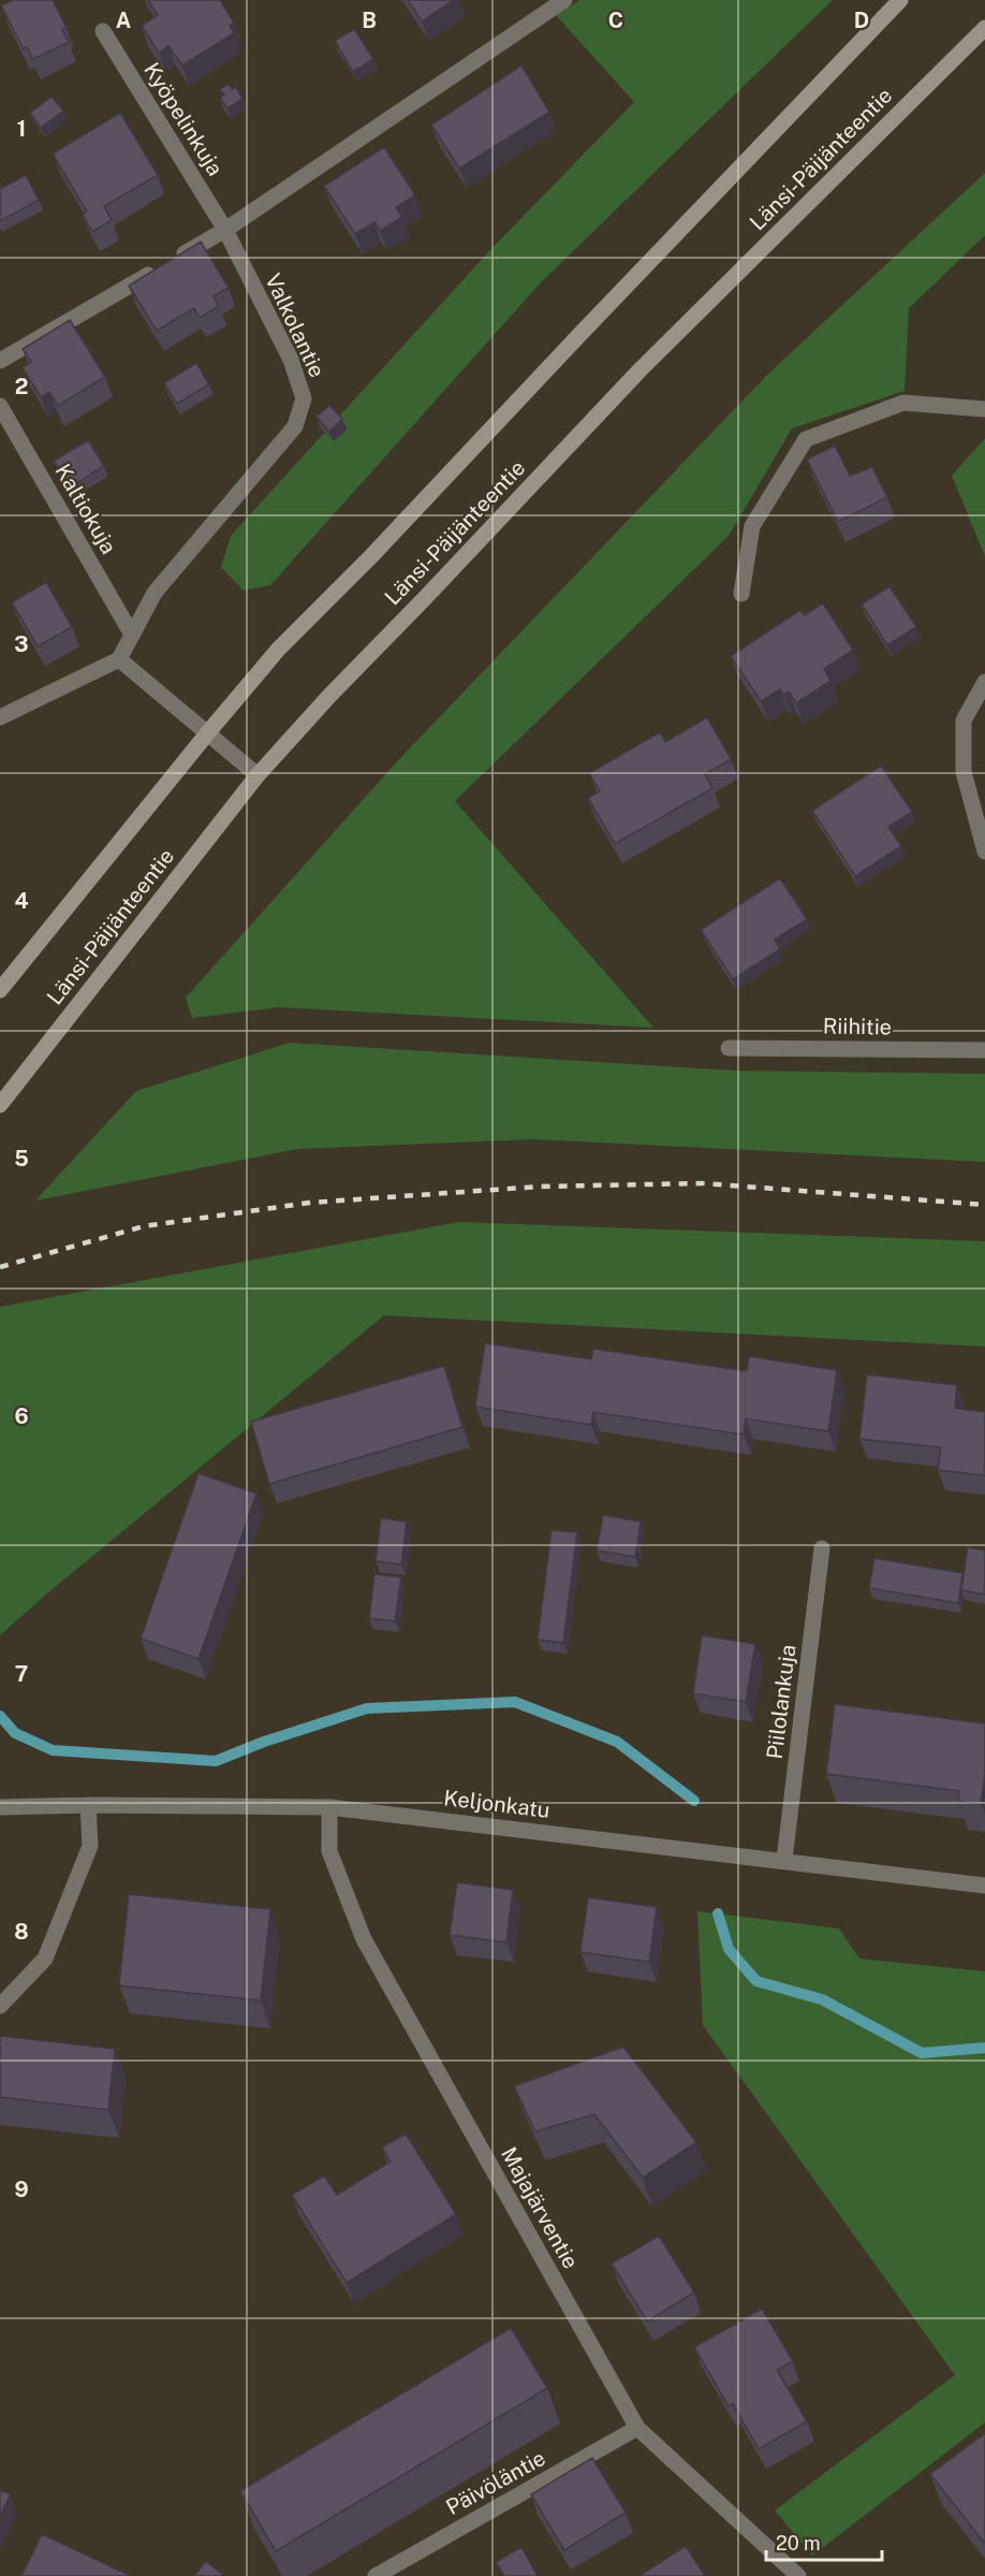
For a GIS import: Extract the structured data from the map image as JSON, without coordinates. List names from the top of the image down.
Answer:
{
  "streets": {
    "main road": ["Länsi-Päijänteentie"],
    "street": [
      "Kyöpelinkuja",
      "Valkolantie",
      "Kaltiokuja",
      "Riihitie",
      "Piilolankuja",
      "Keljonkatu",
      "Majajärventie",
      "Päivöläntie"
    ]
  },
  "crossings": [
    ["Kyöpelinkuja", "Valkolantie"],
    ["Valkolantie", "Kaltiokuja"],
    ["Piilolankuja", "Keljonkatu"],
    ["Keljonkatu", "Majajärventie"],
    ["Majajärventie", "Päivöläntie"]
  ],
  "scale_bar": "20 m",
  "grid": {
    "columns": [
      "A",
      "B",
      "C",
      "D"
    ],
    "rows": [
      "1",
      "2",
      "3",
      "4",
      "5",
      "6",
      "7",
      "8",
      "9"
    ]
  }
}
